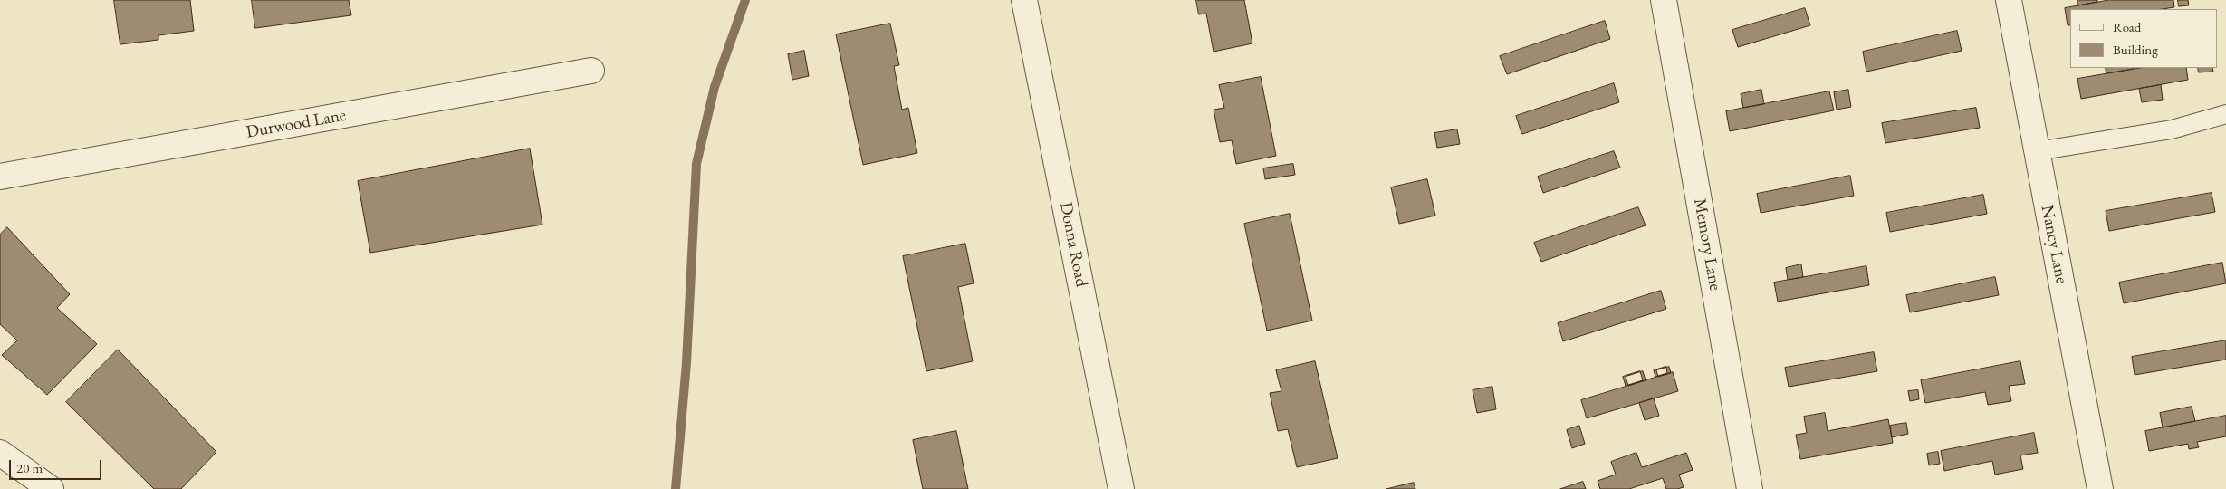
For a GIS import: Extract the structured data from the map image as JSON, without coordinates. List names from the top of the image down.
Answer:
{
  "streets": {
    "street": [
      "Durwood Lane",
      "Donna Road",
      "Memory Lane",
      "Nancy Lane"
    ]
  },
  "legend": ["Road", "Building"],
  "scale_bar": "20 m"
}
